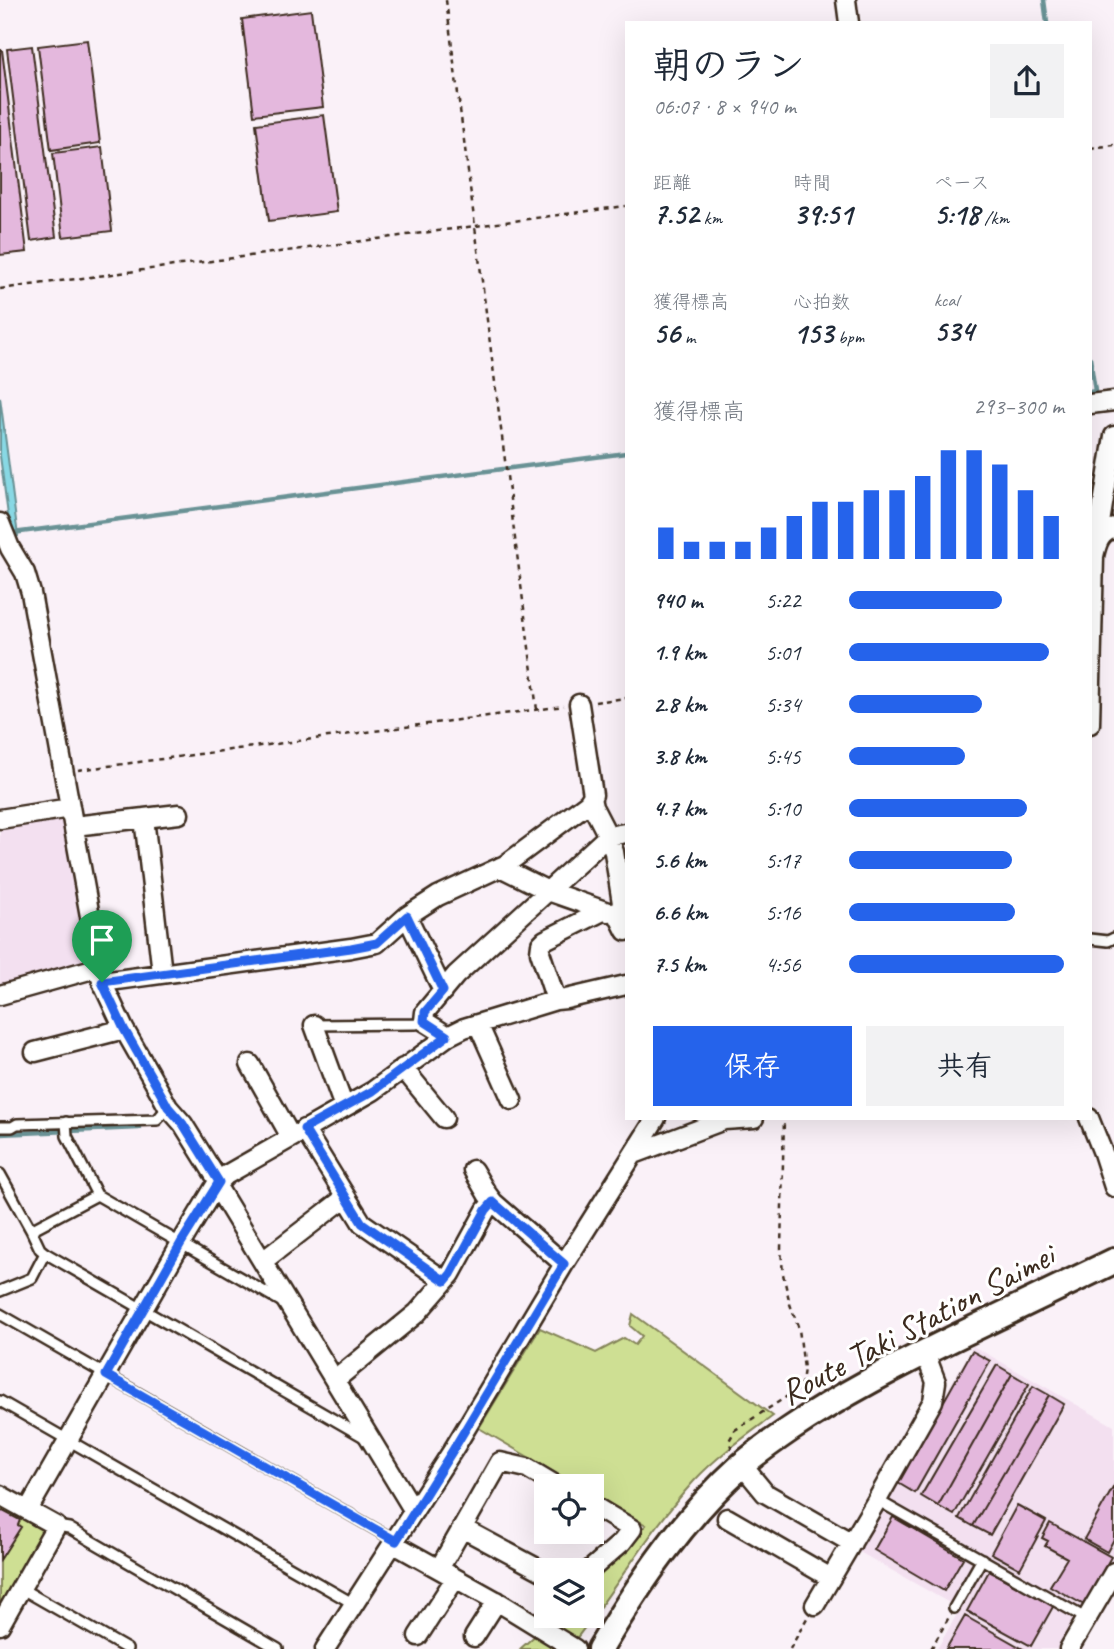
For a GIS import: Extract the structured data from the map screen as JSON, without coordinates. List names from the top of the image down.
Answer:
{
  "streets": {
    "main road": ["Route Taki Station Saimei"]
  },
  "page": {
    "heading": ["朝のラン", "06:07 · 8 × 940 m"],
    "stats": [
      ["距離", "7.52 km"],
      ["時間", "39:51"],
      ["ペース", "5:18 /km"],
      ["獲得標高", "56 m"],
      ["心拍数", "153 bpm"],
      ["kcal", "534"]
    ],
    "chart": ["獲得標高", "293–300 m"],
    "list": [
      {
        "name": "940 m",
        "note": "5:22"
      },
      {
        "name": "1.9 km",
        "note": "5:01"
      },
      {
        "name": "2.8 km",
        "note": "5:34"
      },
      {
        "name": "3.8 km",
        "note": "5:45"
      },
      {
        "name": "4.7 km",
        "note": "5:10"
      },
      {
        "name": "5.6 km",
        "note": "5:17"
      },
      {
        "name": "6.6 km",
        "note": "5:16"
      },
      {
        "name": "7.5 km",
        "note": "4:56"
      }
    ],
    "buttons": ["保存", "共有"]
  }
}
